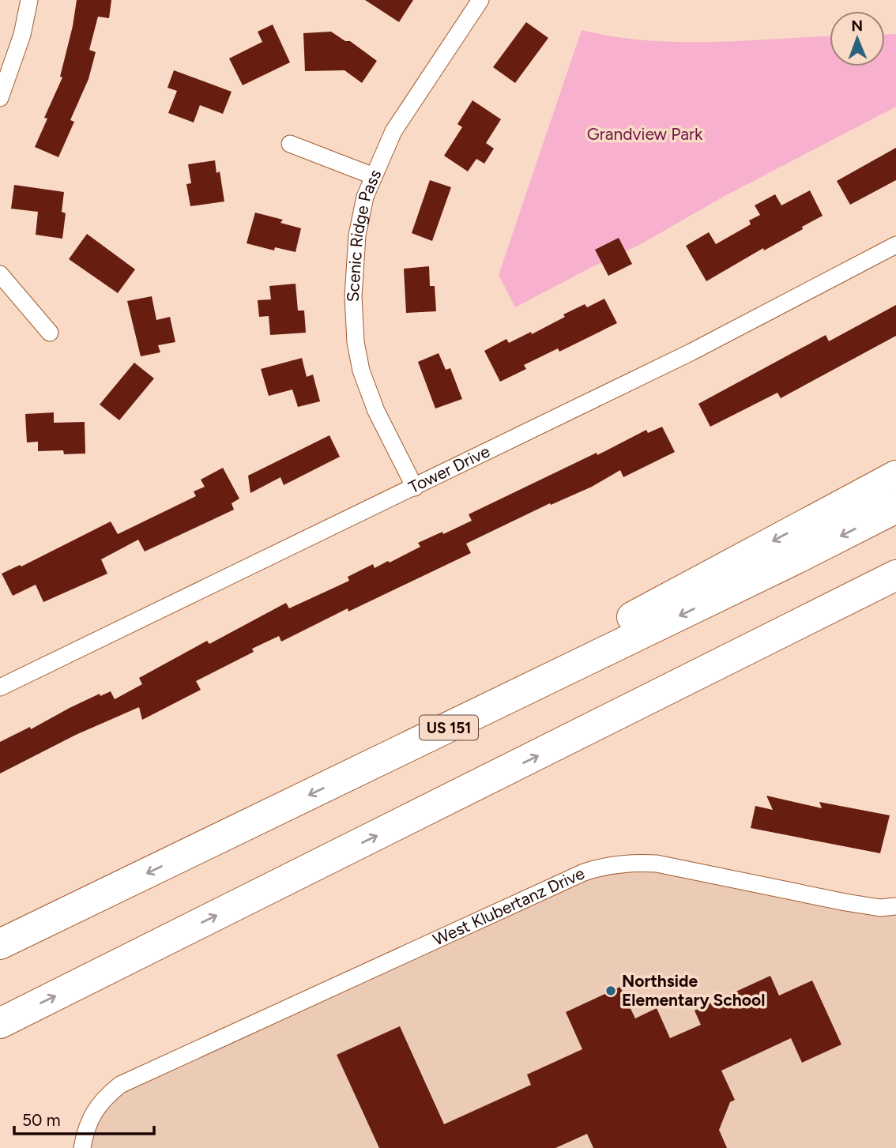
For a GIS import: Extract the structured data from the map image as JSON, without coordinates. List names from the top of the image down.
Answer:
{
  "streets": {
    "highway": ["US 151"],
    "street": ["Scenic Ridge Pass", "Tower Drive", "West Klubertanz Drive"]
  },
  "crossings": [
    ["Scenic Ridge Pass", "Tower Drive"]
  ],
  "parks": ["Grandview Park"],
  "places": ["Northside Elementary School"],
  "scale_bar": "50 m",
  "north": "top"
}
